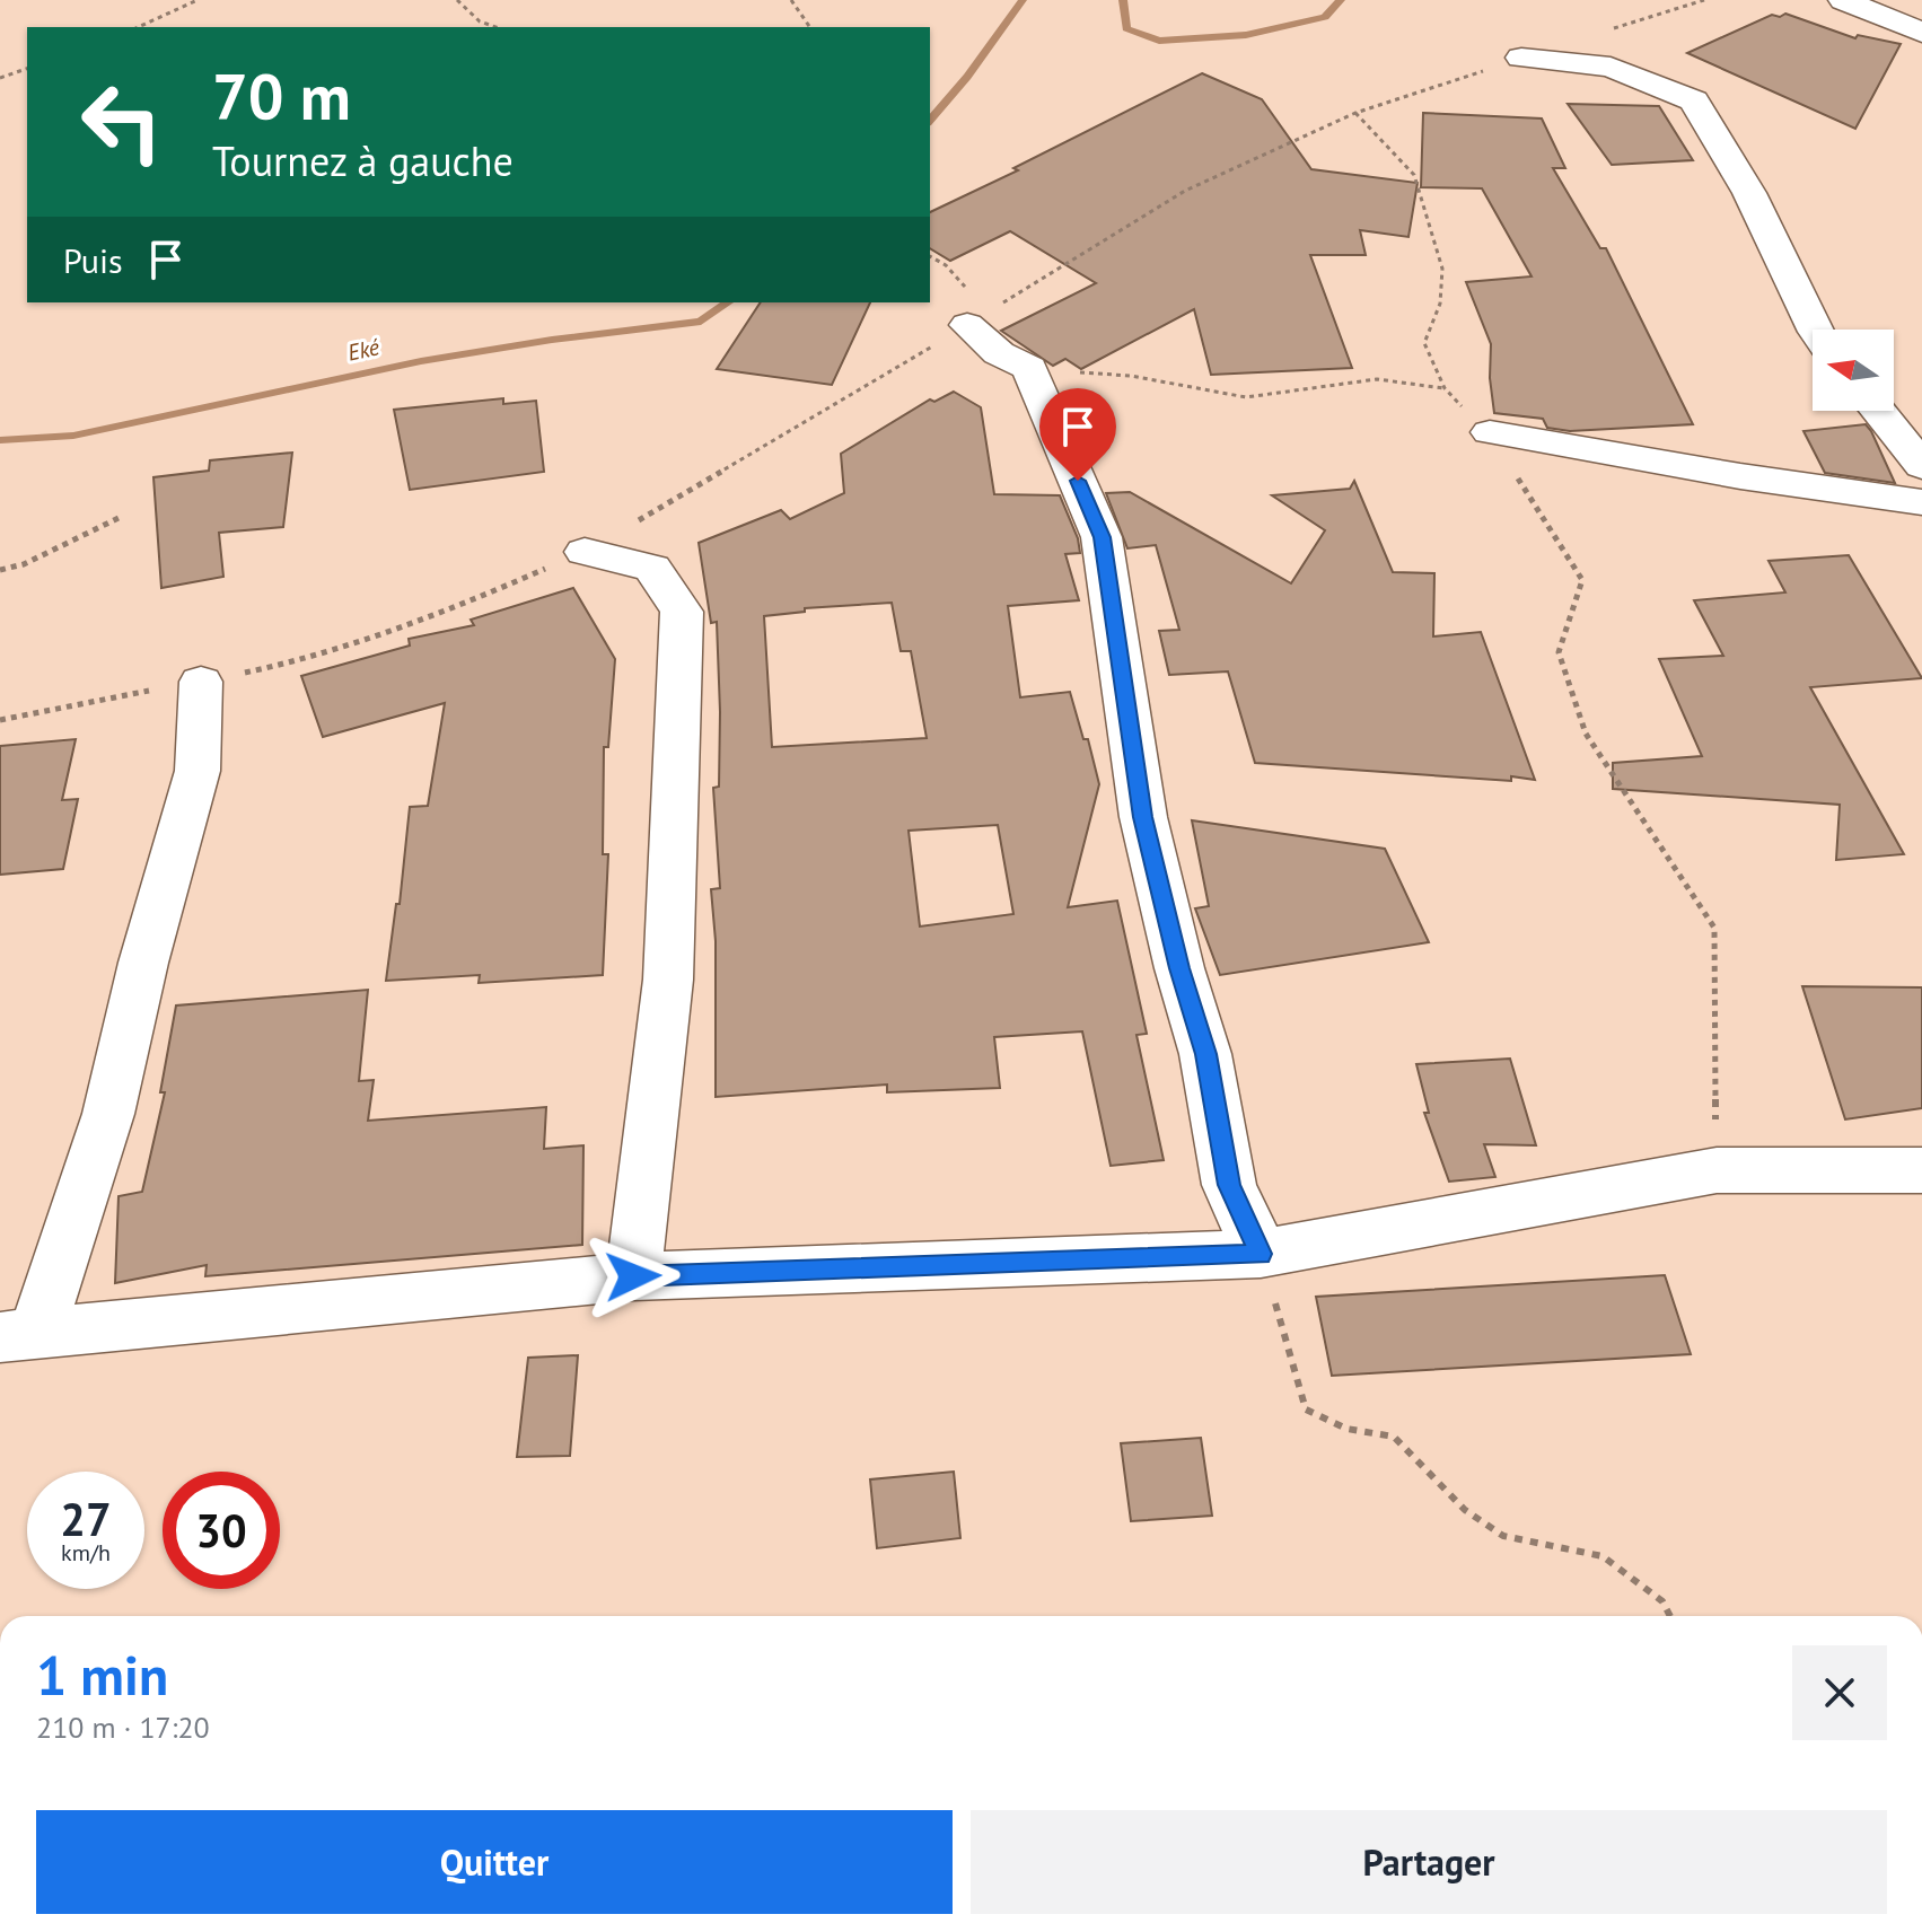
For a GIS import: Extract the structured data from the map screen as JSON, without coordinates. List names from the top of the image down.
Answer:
{
  "water": ["Eké"],
  "north": "left",
  "page": {
    "turn": ["70 m", "Tournez à gauche"],
    "then": "Puis",
    "speed": "27 km/h",
    "limit": "30",
    "heading": ["1 min", "210 m · 17:20"],
    "buttons": ["Quitter", "Partager"]
  }
}
